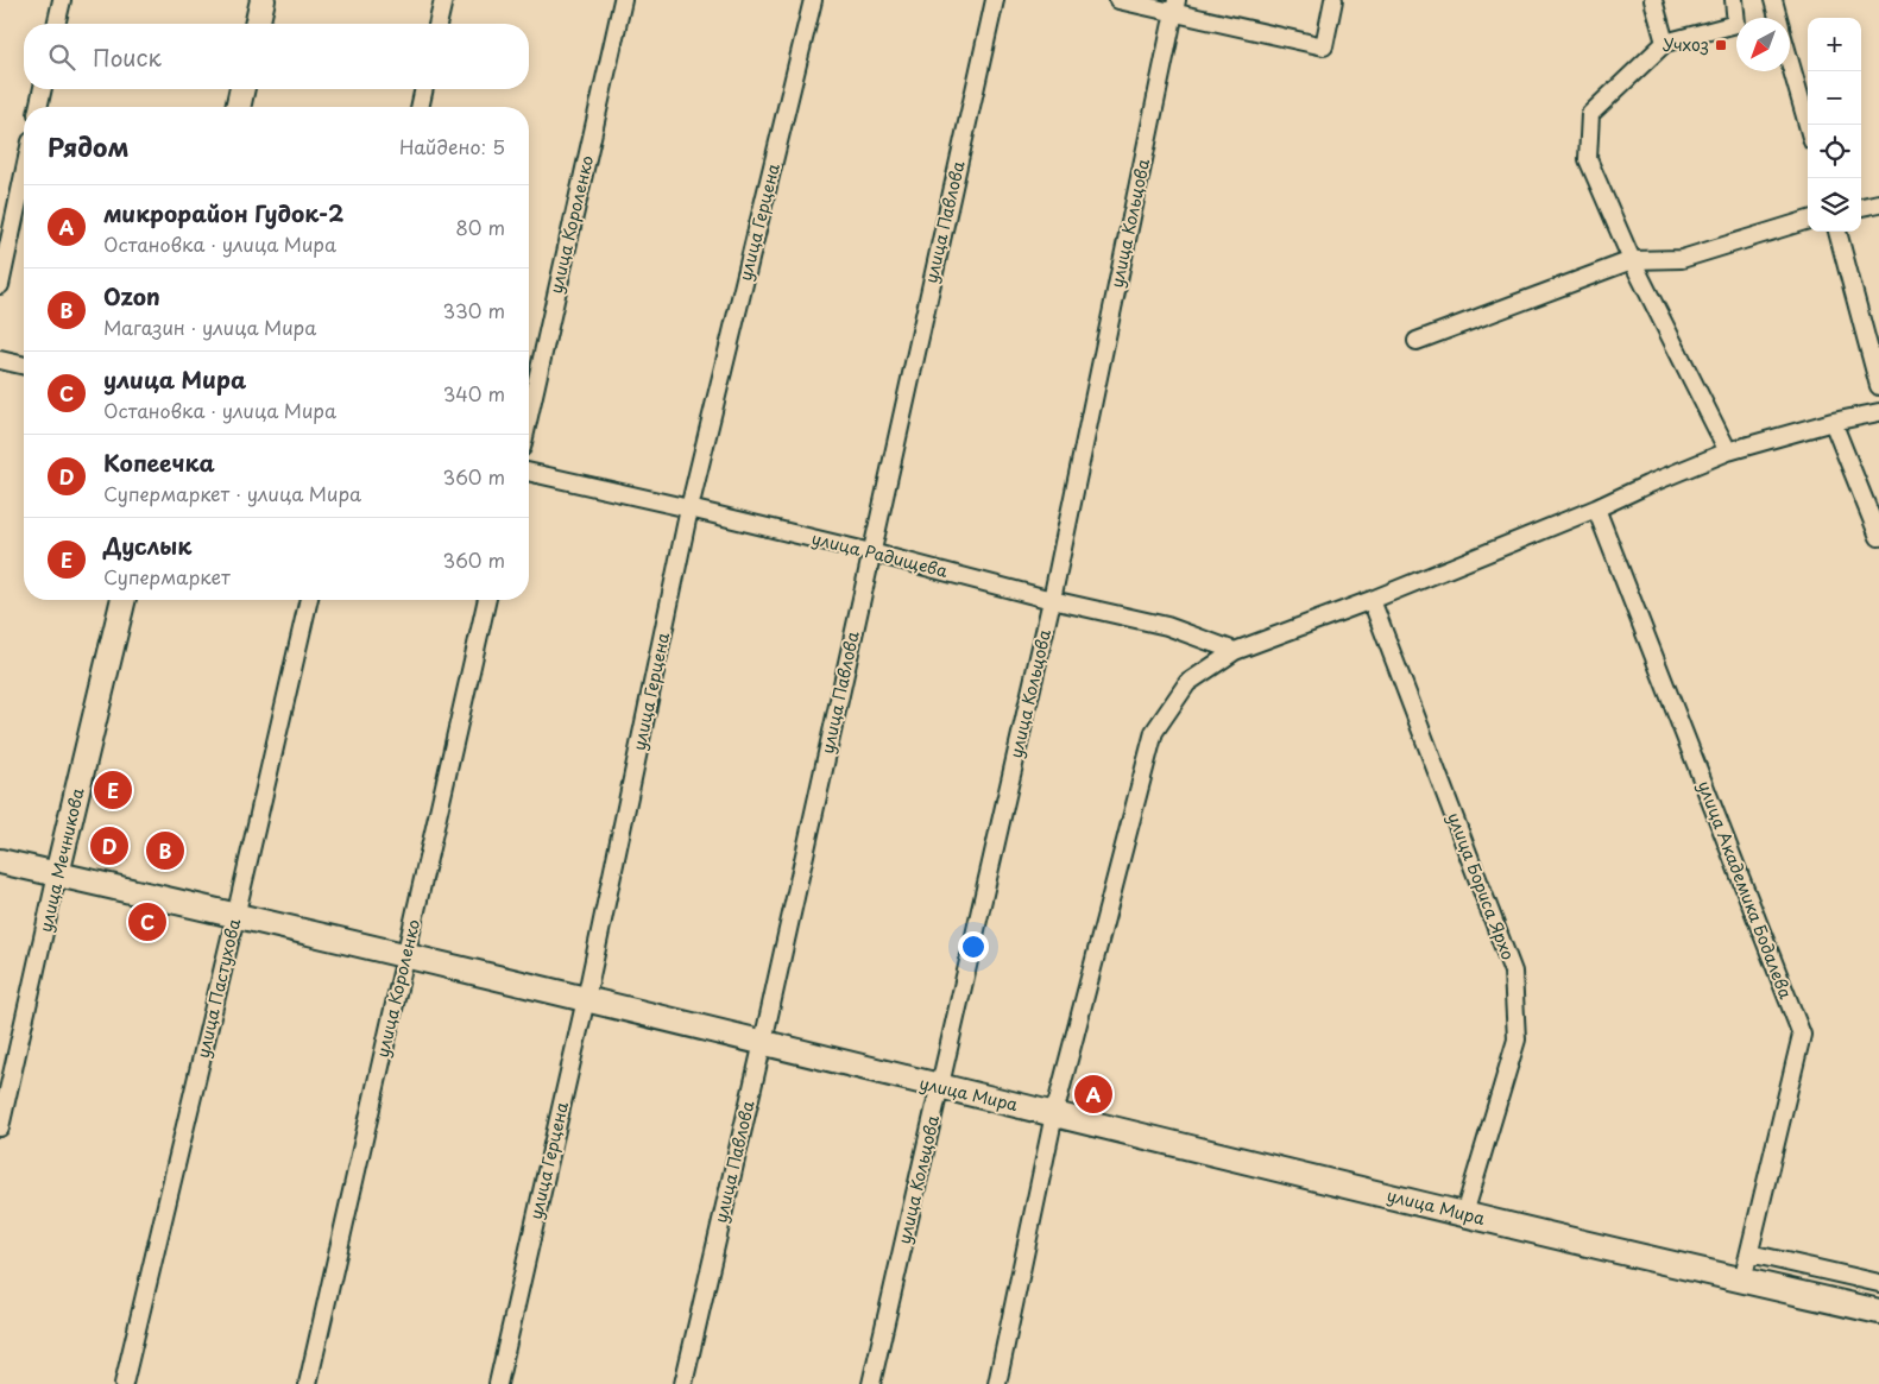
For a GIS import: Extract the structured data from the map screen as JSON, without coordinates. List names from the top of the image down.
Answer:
{
  "streets": {
    "main road": ["улица Мечникова", "улица Мира"],
    "street": [
      "улица Герцена",
      "улица Павлова",
      "улица Кольцова",
      "улица Короленко",
      "улица Радищева",
      "улица Бориса Ярхо",
      "улица Академика Бодалева",
      "улица Пастухова"
    ]
  },
  "crossings": [
    ["улица Герцена", "улица Радищева"],
    ["улица Герцена", "улица Мира"],
    ["улица Павлова", "улица Радищева"],
    ["улица Павлова", "улица Мира"],
    ["улица Кольцова", "улица Радищева"],
    ["улица Кольцова", "улица Мира"],
    ["улица Короленко", "улица Мира"],
    ["улица Мечникова", "улица Мира"],
    ["улица Бориса Ярхо", "улица Мира"],
    ["улица Академика Бодалева", "улица Мира"],
    ["улица Пастухова", "улица Мира"]
  ],
  "places": {
    "transit": ["Учхоз"]
  },
  "north": "bottom left",
  "page": {
    "map_buttons": ["+", "−"],
    "search": "Поиск",
    "heading": ["Рядом", "Найдено: 5"],
    "list": [
      {
        "mark": "A",
        "name": "микрорайон Гудок-2",
        "note": "Остановка · улица Мира",
        "value": "80 m"
      },
      {
        "mark": "B",
        "name": "Ozon",
        "note": "Магазин · улица Мира",
        "value": "330 m"
      },
      {
        "mark": "C",
        "name": "улица Мира",
        "note": "Остановка · улица Мира",
        "value": "340 m"
      },
      {
        "mark": "D",
        "name": "Копеечка",
        "note": "Супермаркет · улица Мира",
        "value": "360 m"
      },
      {
        "mark": "E",
        "name": "Дуслык",
        "note": "Супермаркет",
        "value": "360 m"
      }
    ],
    "pins": [
      "E",
      "D",
      "B",
      "C",
      "A"
    ]
  }
}
